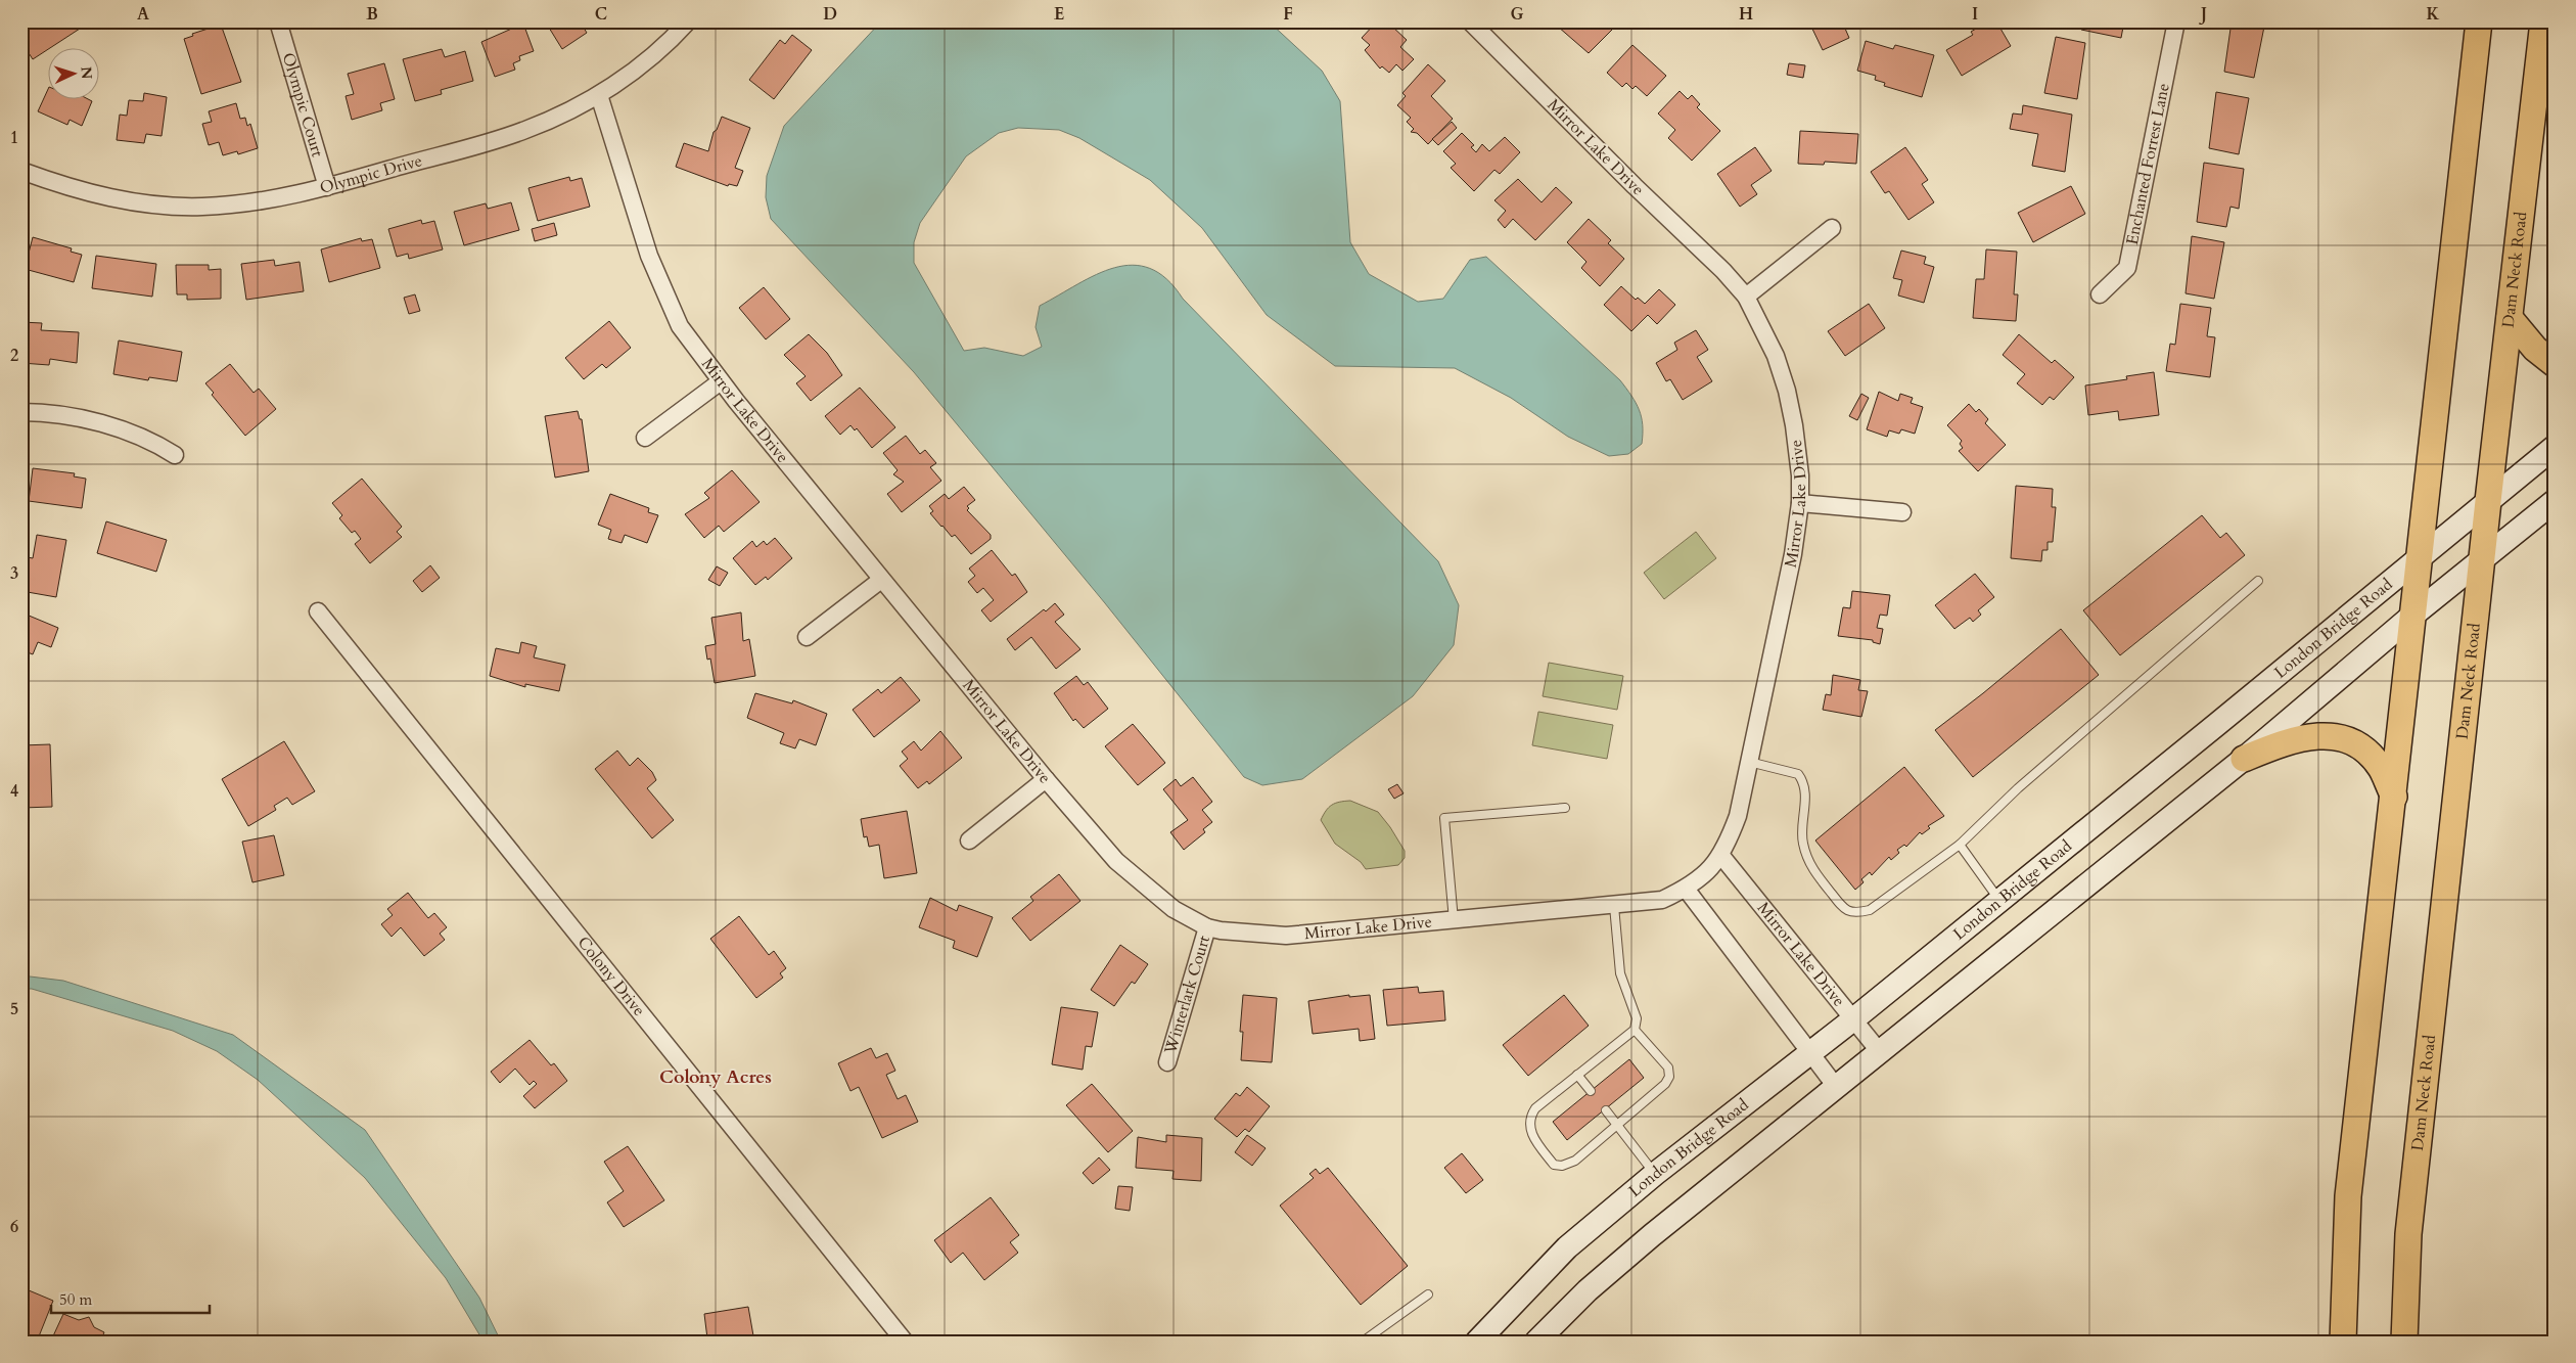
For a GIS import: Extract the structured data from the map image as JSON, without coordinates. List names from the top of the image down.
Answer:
{
  "streets": {
    "main road": ["Dam Neck Road", "London Bridge Road"],
    "street": [
      "Olympic Court",
      "Mirror Lake Drive",
      "Enchanted Forrest Lane",
      "Olympic Drive",
      "Colony Drive",
      "Winterlark Court"
    ]
  },
  "crossings": [
    ["Olympic Court", "Olympic Drive"],
    ["Mirror Lake Drive", "Olympic Drive"],
    ["Mirror Lake Drive", "London Bridge Road"],
    ["Mirror Lake Drive", "Winterlark Court"],
    ["Dam Neck Road", "London Bridge Road"]
  ],
  "districts": ["Colony Acres"],
  "scale_bar": "50 m",
  "north": "right",
  "grid": {
    "columns": [
      "A",
      "B",
      "C",
      "D",
      "E",
      "F",
      "G",
      "H",
      "I",
      "J",
      "K"
    ],
    "rows": [
      "1",
      "2",
      "3",
      "4",
      "5",
      "6"
    ]
  }
}
